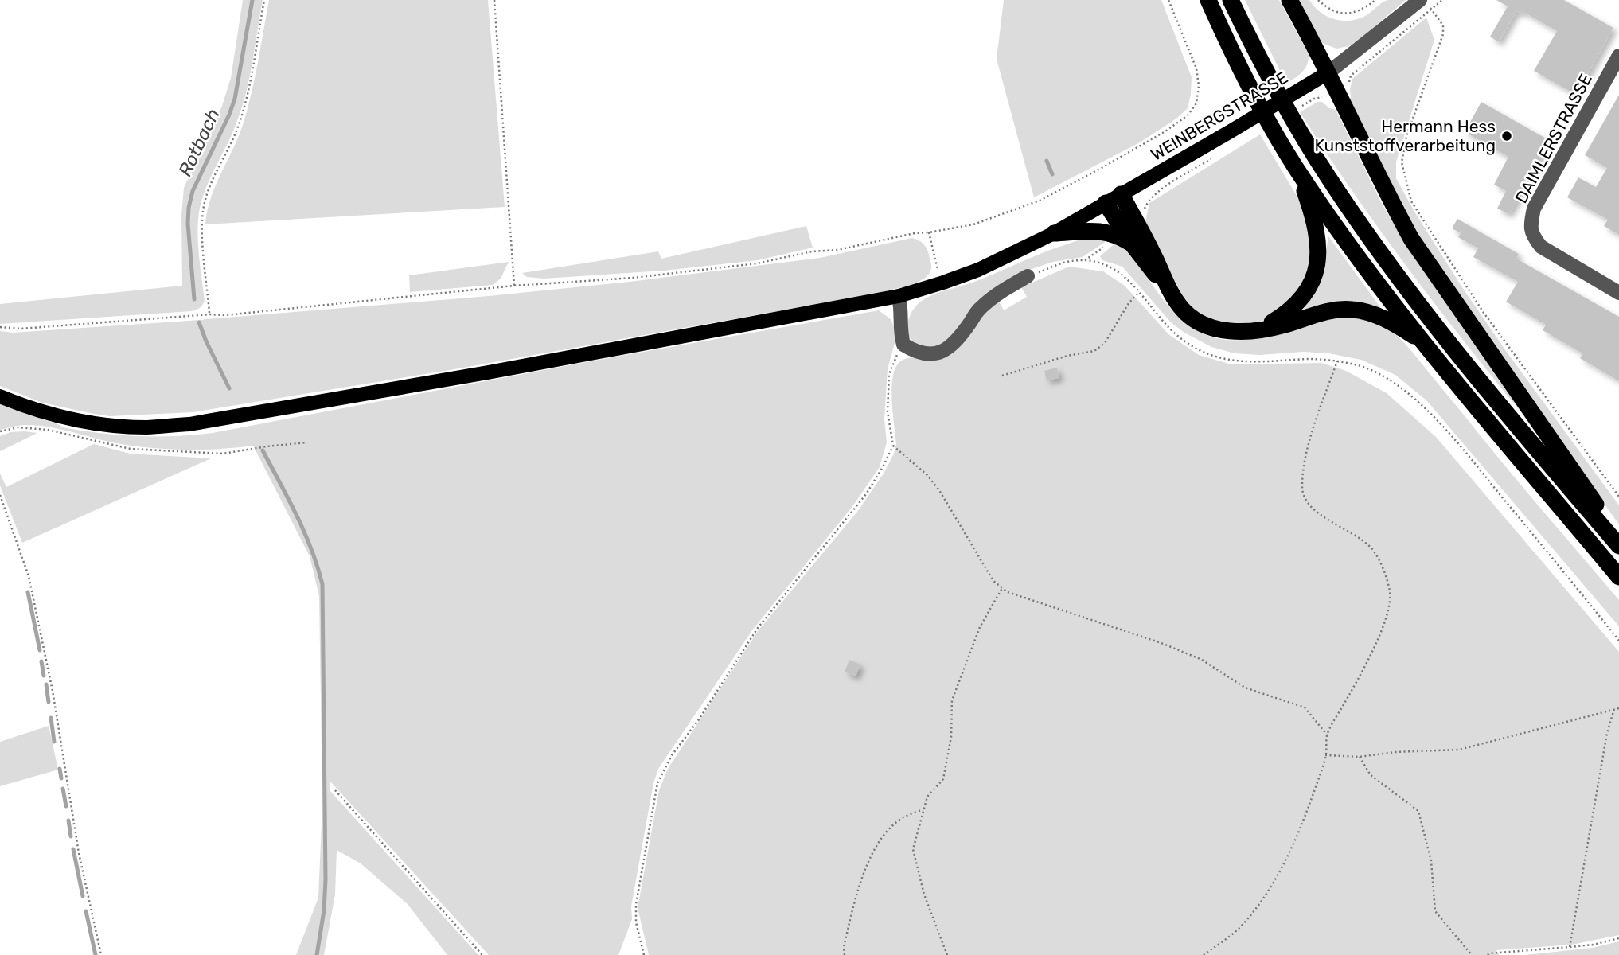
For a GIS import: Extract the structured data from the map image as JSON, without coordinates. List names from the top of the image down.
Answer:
{
  "streets": {
    "main road": ["WEINBERGSTRASSE"],
    "street": ["DAIMLERSTRASSE"]
  },
  "water": ["Rotbach"],
  "places": ["Hermann Hess Kunststoffverarbeitung"]
}
